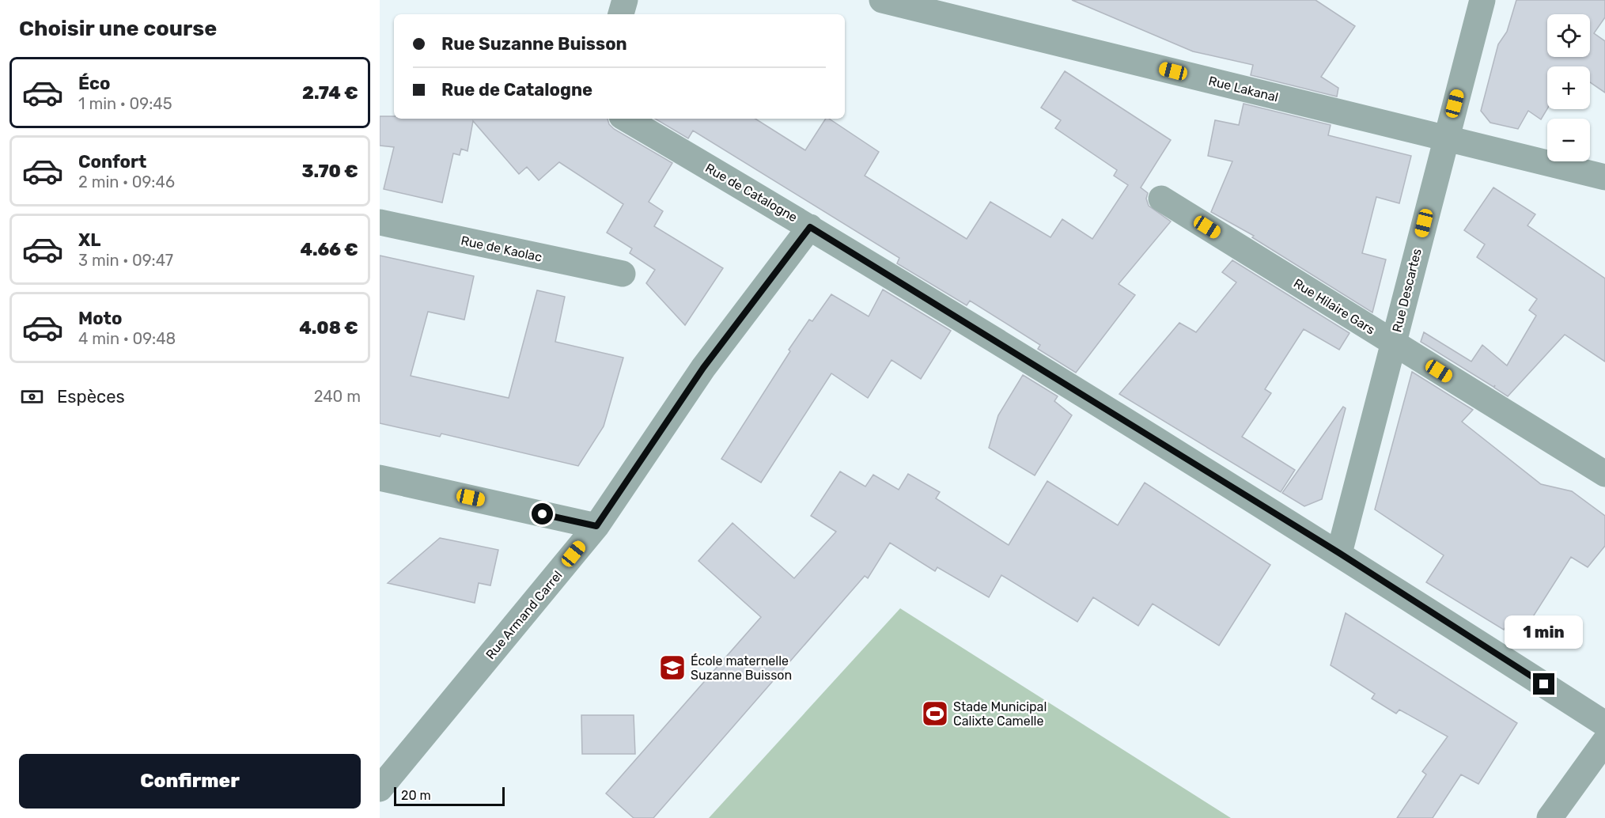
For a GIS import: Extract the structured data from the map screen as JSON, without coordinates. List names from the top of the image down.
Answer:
{
  "streets": {
    "street": [
      "Rue Lakanal",
      "Rue de Catalogne",
      "Rue de Kaolac",
      "Rue Descartes",
      "Rue Hilaire Gars",
      "Rue Armand Carrel"
    ]
  },
  "crossings": [
    ["Rue Lakanal", "Rue Descartes"],
    ["Rue de Catalogne", "Rue Descartes"],
    ["Rue de Catalogne", "Rue Armand Carrel"],
    ["Rue Descartes", "Rue Hilaire Gars"]
  ],
  "places": {
    "school or university": ["École maternelle Suzanne Buisson"],
    "sports": ["Stade Municipal Calixte Camelle"]
  },
  "scale_bar": "20 m",
  "page": {
    "heading": "Choisir une course",
    "map_buttons": ["+", "−"],
    "banner": ["Rue Suzanne Buisson", "Rue de Catalogne"],
    "list": [
      {
        "name": "Éco",
        "note": "1 min · 09:45",
        "value": "2.74 €"
      },
      {
        "name": "Confort",
        "note": "2 min · 09:46",
        "value": "3.70 €"
      },
      {
        "name": "XL",
        "note": "3 min · 09:47",
        "value": "4.66 €"
      },
      {
        "name": "Moto",
        "note": "4 min · 09:48",
        "value": "4.08 €"
      }
    ],
    "pay": ["Espèces", "240 m"],
    "bubble": "1 min",
    "buttons": "Confirmer",
    "scale": "20 m"
  }
}
